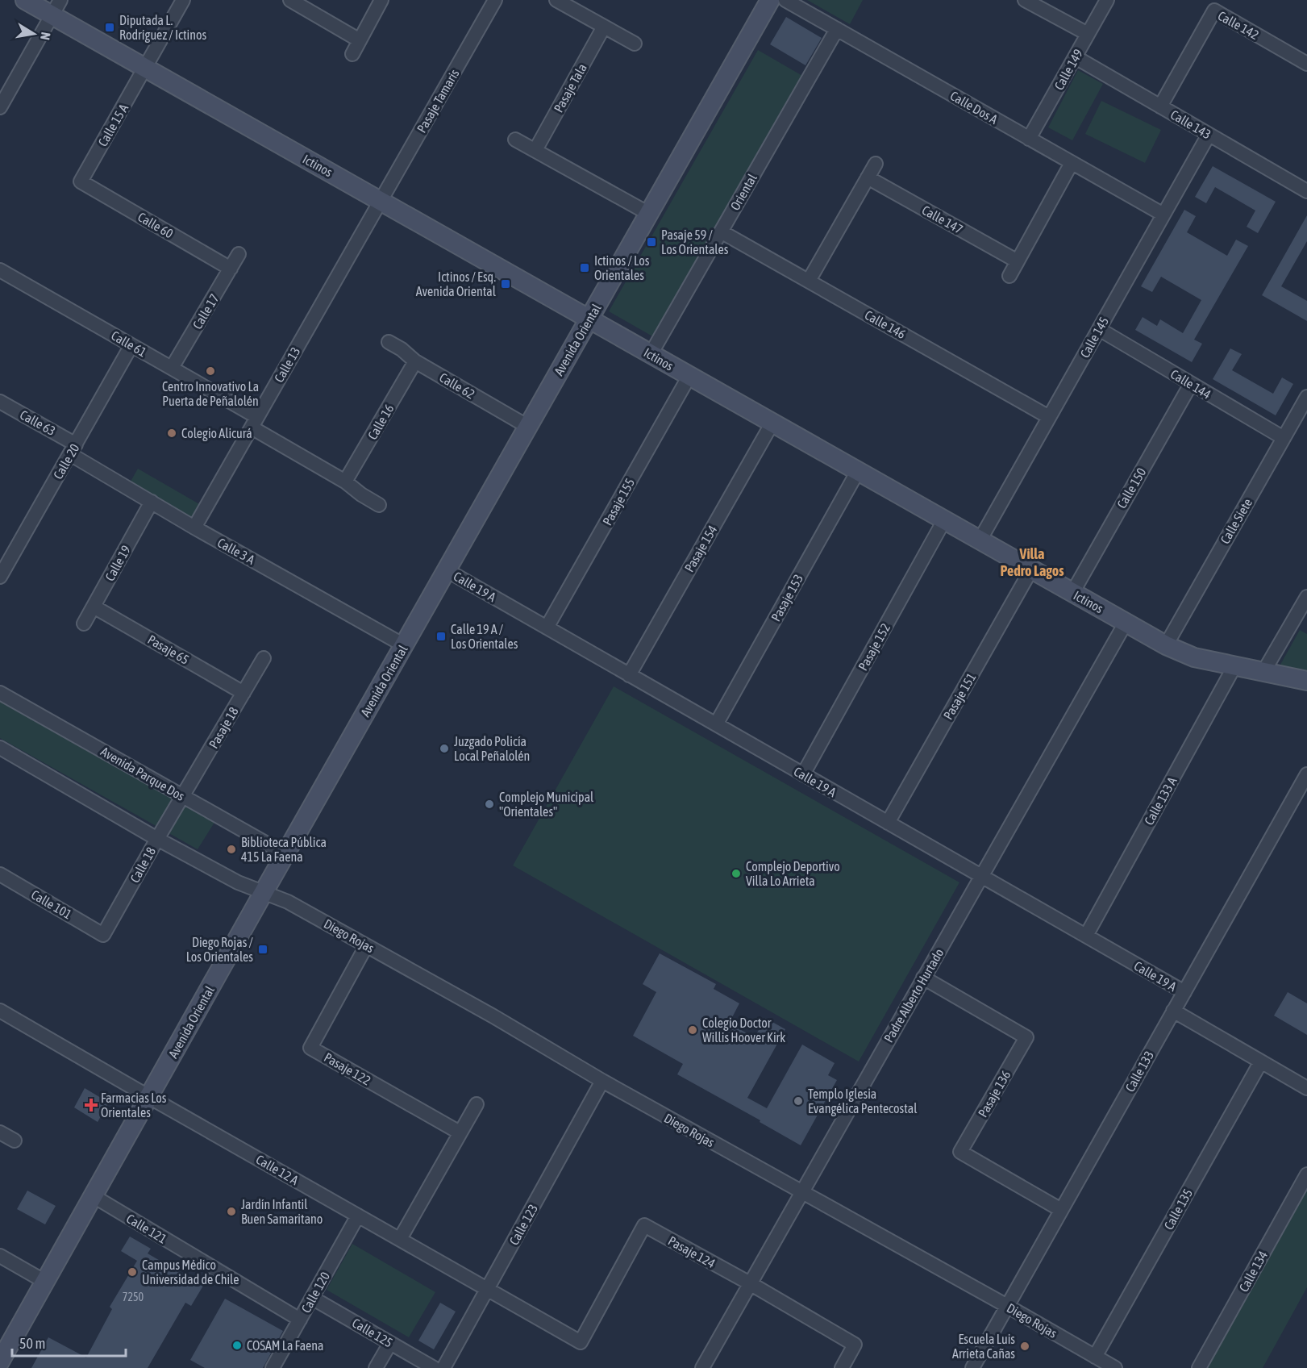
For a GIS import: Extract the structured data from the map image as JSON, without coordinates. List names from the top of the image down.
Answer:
{
  "streets": {
    "main road": ["Ictinos", "Avenida Oriental"],
    "street": [
      "Calle 142",
      "Calle 149",
      "Pasaje Tala",
      "Pasaje Tamaris",
      "Calle Dos A",
      "Calle 143",
      "Calle 15 A",
      "Oriental",
      "Calle 147",
      "Calle 60",
      "Calle 17",
      "Calle 146",
      "Calle 145",
      "Calle 61",
      "Calle 13",
      "Calle 144",
      "Calle 62",
      "Calle 16",
      "Calle 63",
      "Calle 20",
      "Calle 150",
      "Pasaje 155",
      "Calle Siete",
      "Pasaje 154",
      "Calle 3 A",
      "Calle 19",
      "Calle 19 A",
      "Pasaje 153",
      "Pasaje 152",
      "Pasaje 65",
      "Pasaje 151",
      "Pasaje 18",
      "Avenida Parque Dos",
      "Calle 133 A",
      "Calle 18",
      "Calle 101",
      "Diego Rojas",
      "Padre Alberto Hurtado",
      "Pasaje 122",
      "Calle 133",
      "Pasaje 136",
      "Calle 12 A",
      "Calle 135",
      "Calle 123",
      "Calle 121",
      "Pasaje 124",
      "Calle 134",
      "Calle 120",
      "Calle 125"
    ]
  },
  "crossings": [
    ["Calle 142", "Calle 143"],
    ["Calle 149", "Calle Dos A"],
    ["Calle 149", "Calle 143"],
    ["Pasaje Tamaris", "Ictinos"],
    ["Pasaje Tamaris", "Calle 13"],
    ["Calle Dos A", "Oriental"],
    ["Calle Dos A", "Calle 145"],
    ["Calle 143", "Calle 145"],
    ["Calle 15 A", "Ictinos"],
    ["Calle 15 A", "Calle 60"],
    ["Ictinos", "Oriental"],
    ["Ictinos", "Calle 145"],
    ["Ictinos", "Avenida Oriental"],
    ["Ictinos", "Calle 13"],
    ["Ictinos", "Calle 150"],
    ["Ictinos", "Pasaje 155"],
    ["Ictinos", "Calle Siete"],
    ["Ictinos", "Pasaje 154"],
    ["Ictinos", "Pasaje 153"],
    ["Ictinos", "Pasaje 152"],
    ["Ictinos", "Pasaje 151"],
    ["Ictinos", "Calle 133 A"],
    ["Ictinos", "Padre Alberto Hurtado"],
    ["Oriental", "Calle 146"],
    ["Calle 60", "Calle 17"],
    ["Calle 17", "Calle 61"],
    ["Calle 146", "Calle 145"],
    ["Calle 145", "Calle 144"],
    ["Avenida Oriental", "Calle 62"],
    ["Avenida Oriental", "Calle 3 A"],
    ["Avenida Oriental", "Calle 19 A"],
    ["Avenida Oriental", "Avenida Parque Dos"],
    ["Avenida Oriental", "Diego Rojas"],
    ["Avenida Oriental", "Calle 12 A"],
    ["Avenida Oriental", "Calle 121"],
    ["Calle 61", "Calle 13"],
    ["Calle 61", "Calle 16"],
    ["Calle 61", "Calle 20"],
    ["Calle 13", "Calle 3 A"],
    ["Calle 144", "Calle 150"],
    ["Calle 144", "Calle Siete"],
    ["Calle 62", "Calle 16"],
    ["Calle 63", "Calle 20"],
    ["Calle 63", "Calle 3 A"],
    ["Calle 20", "Calle 3 A"],
    ["Pasaje 155", "Calle 19 A"],
    ["Pasaje 154", "Calle 19 A"],
    ["Calle 3 A", "Calle 19"],
    ["Calle 19", "Pasaje 65"],
    ["Calle 19 A", "Pasaje 153"],
    ["Calle 19 A", "Pasaje 152"],
    ["Calle 19 A", "Pasaje 151"],
    ["Calle 19 A", "Calle 133 A"],
    ["Calle 19 A", "Padre Alberto Hurtado"],
    ["Calle 19 A", "Calle 133"],
    ["Calle 19 A", "Calle 135"],
    ["Pasaje 65", "Pasaje 18"],
    ["Pasaje 18", "Avenida Parque Dos"],
    ["Pasaje 18", "Calle 18"],
    ["Avenida Parque Dos", "Calle 18"],
    ["Calle 18", "Calle 101"],
    ["Diego Rojas", "Padre Alberto Hurtado"],
    ["Diego Rojas", "Pasaje 122"],
    ["Diego Rojas", "Calle 133"],
    ["Diego Rojas", "Calle 135"],
    ["Diego Rojas", "Calle 123"],
    ["Padre Alberto Hurtado", "Pasaje 136"],
    ["Padre Alberto Hurtado", "Pasaje 124"],
    ["Calle 133", "Pasaje 136"],
    ["Calle 12 A", "Calle 123"],
    ["Calle 12 A", "Pasaje 124"],
    ["Calle 12 A", "Calle 120"],
    ["Calle 121", "Calle 120"],
    ["Calle 120", "Calle 125"]
  ],
  "districts": ["Villa Pedro Lagos"],
  "places": {
    "transit": [
      "Diputada L. Rodríguez / Ictinos",
      "Pasaje 59 / Los Orientales",
      "Ictinos / Los Orientales",
      "Ictinos / Esq. Avenida Oriental",
      "Calle 19 A / Los Orientales",
      "Diego Rojas / Los Orientales"
    ],
    "other": [
      "Centro Innovativo La Puerta de Peñalolén",
      "Colegio Alicurá",
      "Juzgado Policía Local Peñalolén",
      "Complejo Municipal \"Orientales\"",
      "Biblioteca Pública 415 La Faena",
      "Complejo Deportivo Villa Lo Arrieta",
      "Colegio Doctor Willis Hoover Kirk",
      "Templo Iglesia Evangélica Pentecostal",
      "Jardín Infantil Buen Samaritano",
      "Campus Médico Universidad de Chile",
      "COSAM La Faena",
      "Escuela Luis Arrieta Cañas"
    ],
    "health": ["Farmacias Los Orientales"]
  },
  "house_numbers": ["7250"],
  "scale_bar": "50 m",
  "north": "right"
}
